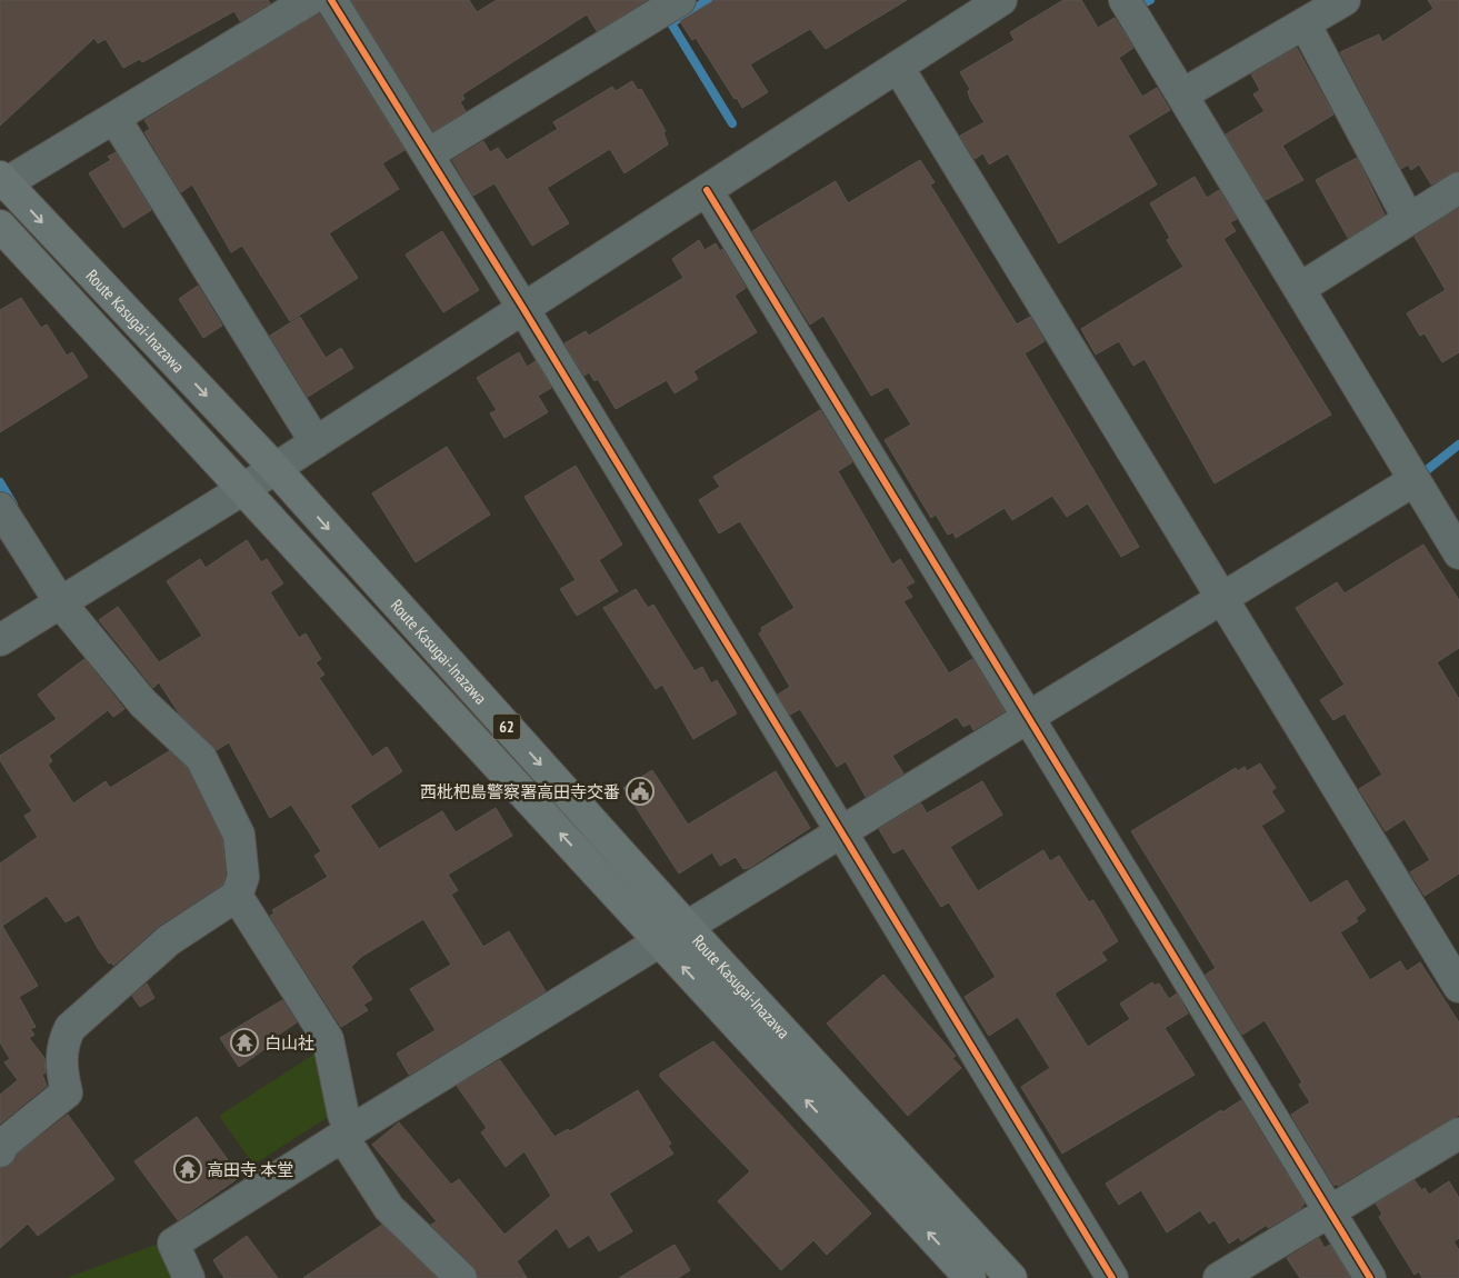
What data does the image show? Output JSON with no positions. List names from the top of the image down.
{
  "streets": {
    "main road": ["Route Kasugai-Inazawa", "62"]
  },
  "places": {
    "public building": ["西枇杷島警察署高田寺交番"],
    "temple": ["白山社", "高田寺 本堂"]
  }
}
